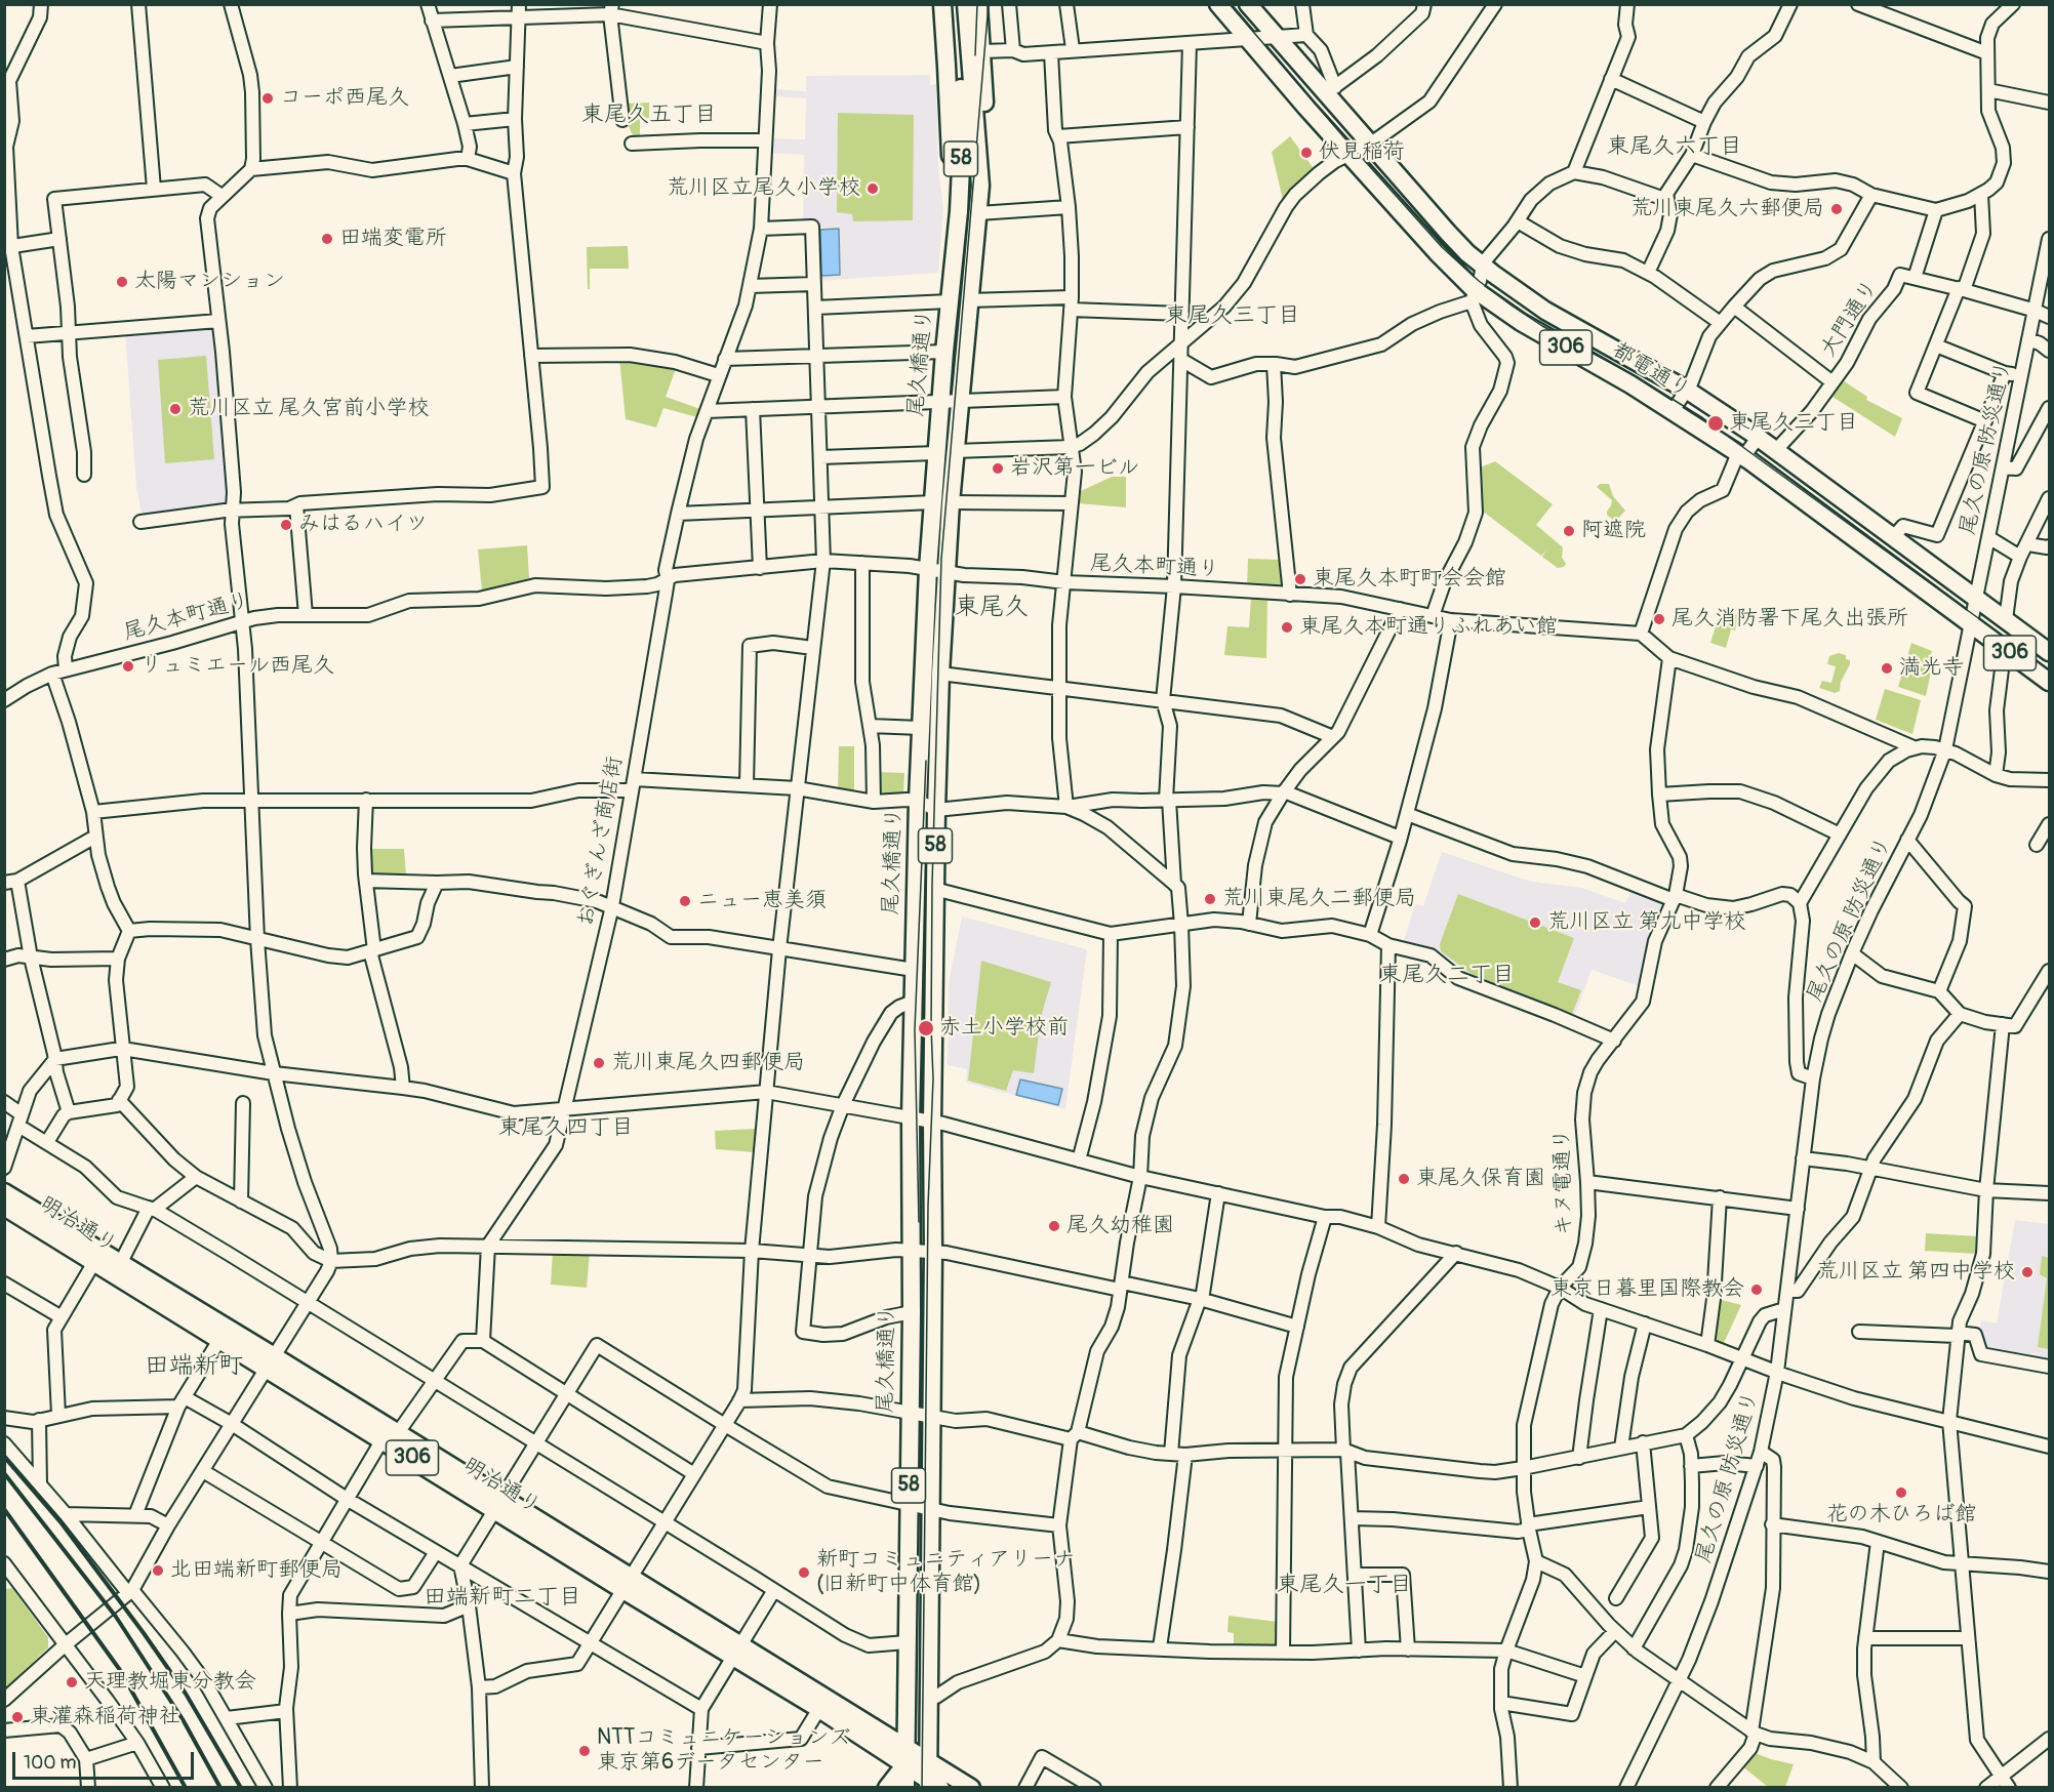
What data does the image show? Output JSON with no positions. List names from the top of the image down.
{
  "streets": {
    "main road": [
      "58",
      "306",
      "尾久橋通り",
      "都電通り",
      "明治通り"
    ],
    "street": [
      "大門通り",
      "尾久の原 防災通り",
      "尾久本町通り",
      "おぐぎんざ商店街",
      "キヌ電通り"
    ]
  },
  "crossings": [
    ["58", "306"],
    ["58", "尾久橋通り"],
    ["58", "明治通り"],
    ["大門通り", "都電通り"],
    ["306", "尾久橋通り"],
    ["306", "明治通り"],
    ["尾久橋通り", "尾久本町通り"],
    ["尾久橋通り", "明治通り"],
    ["都電通り", "尾久の原 防災通り"],
    ["尾久本町通り", "おぐぎんざ商店街"]
  ],
  "districts": [
    "東尾久五丁目",
    "東尾久六丁目",
    "東尾久三丁目",
    "東尾久",
    "東尾久二丁目",
    "東尾久四丁目",
    "田端新町",
    "東尾久一丁目",
    "田端新町二丁目"
  ],
  "places": [
    "コーポ西尾久",
    "伏見稲荷",
    "荒川区立尾久小学校",
    "荒川東尾久六郵便局",
    "田端変電所",
    "太陽マンション",
    "荒川区立 尾久宮前小学校",
    "東尾久三丁目",
    "岩沢第一ビル",
    "みはるハイツ",
    "阿遮院",
    "東尾久本町町会会館",
    "尾久消防署下尾久出張所",
    "東尾久本町通りふれあい館",
    "リュミエール西尾久",
    "満光寺",
    "荒川東尾久二郵便局",
    "ニュー恵美須",
    "荒川区立 第九中学校",
    "赤土小学校前",
    "荒川東尾久四郵便局",
    "東尾久保育園",
    "尾久幼稚園",
    "荒川区立 第四中学校",
    "東京日暮里国際教会",
    "花の木ひろば館",
    "北田端新町郵便局",
    "新町コミュニティアリーナ (旧新町中体育館)",
    "天理教堀東分教会",
    "東灌森稲荷神社",
    "NTTコミュニケーションズ 東京第6データセンター"
  ],
  "scale_bar": "100 m"
}
